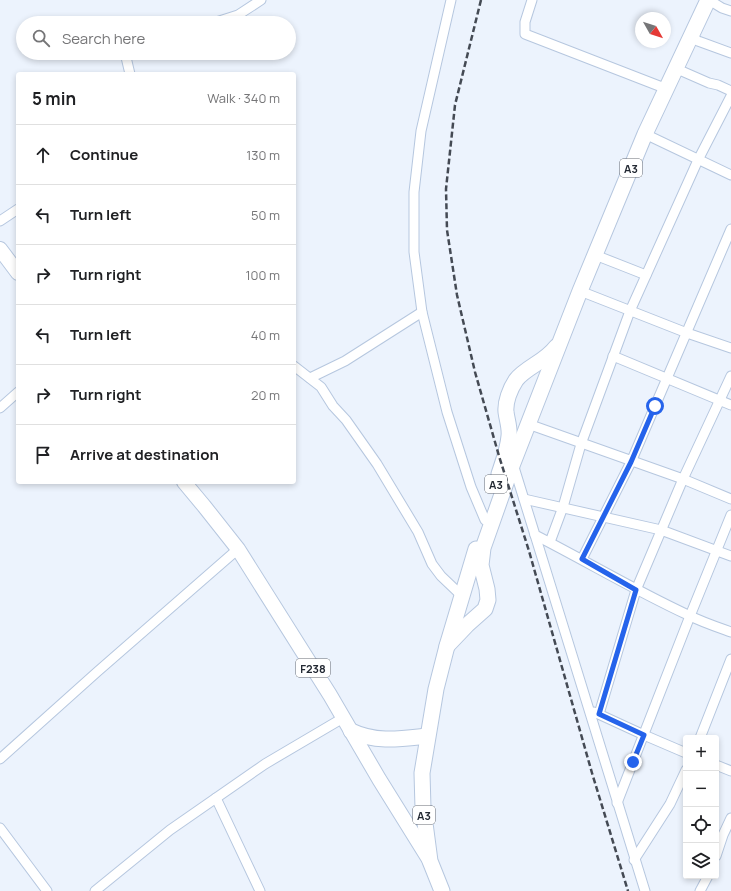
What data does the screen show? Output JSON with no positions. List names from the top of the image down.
{
  "streets": {
    "highway": ["A3"],
    "main road": ["F238"]
  },
  "crossings": [
    ["A3", "F238"]
  ],
  "north": "bottom right",
  "page": {
    "search": "Search here",
    "heading": ["5 min", "Walk · 340 m"],
    "list": [
      ["Continue", "130 m"],
      ["Turn left", "50 m"],
      ["Turn right", "100 m"],
      ["Turn left", "40 m"],
      ["Turn right", "20 m"],
      "Arrive at destination"
    ],
    "map_buttons": ["+", "−"]
  }
}
